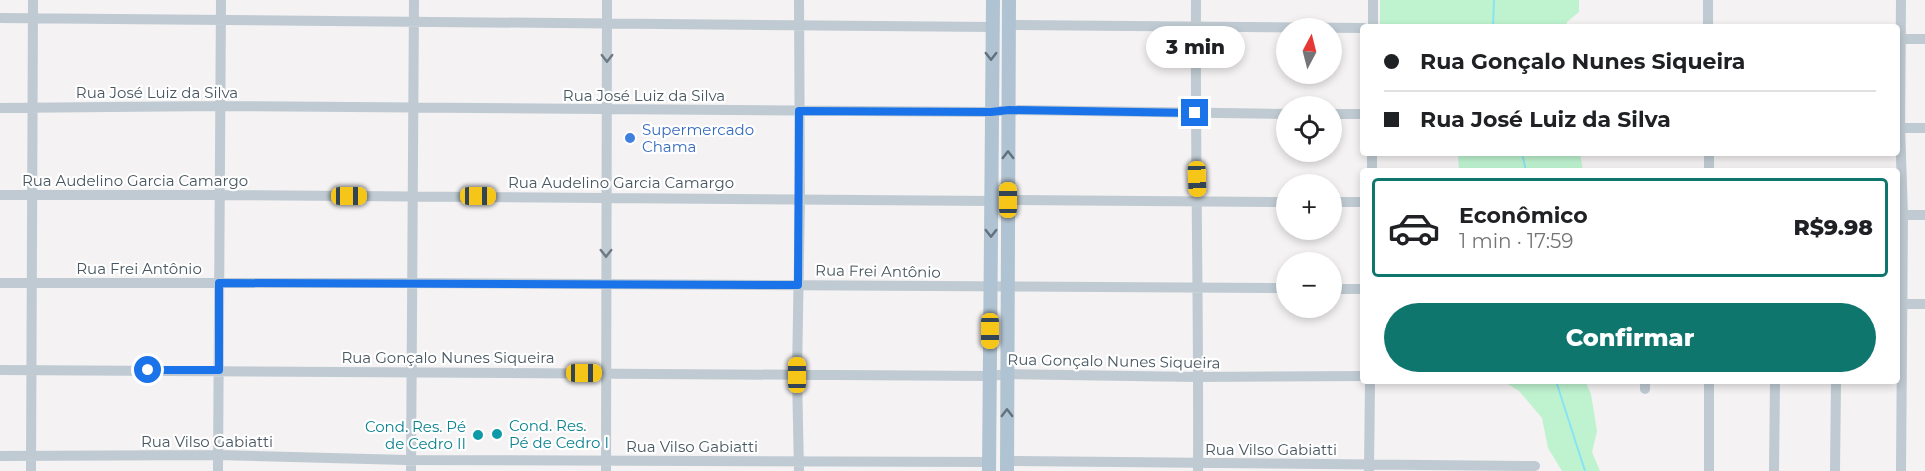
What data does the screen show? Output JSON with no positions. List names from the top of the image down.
{
  "streets": {
    "street": [
      "Rua José Luiz da Silva",
      "Rua Audelino Garcia Camargo",
      "Rua Frei Antônio",
      "Rua Gonçalo Nunes Siqueira",
      "Rua Vilso Gabiatti"
    ]
  },
  "places": ["Supermercado Chama", "Cond. Res. Pé de Cedro I", "Cond. Res. Pé de Cedro II"],
  "north": "top",
  "page": {
    "map_buttons": ["+", "−"],
    "banner": ["Rua Gonçalo Nunes Siqueira", "Rua José Luiz da Silva"],
    "bubble": "3 min",
    "list": [
      {
        "name": "Econômico",
        "note": "1 min · 17:59",
        "value": "R$9.98"
      }
    ],
    "buttons": "Confirmar"
  }
}
